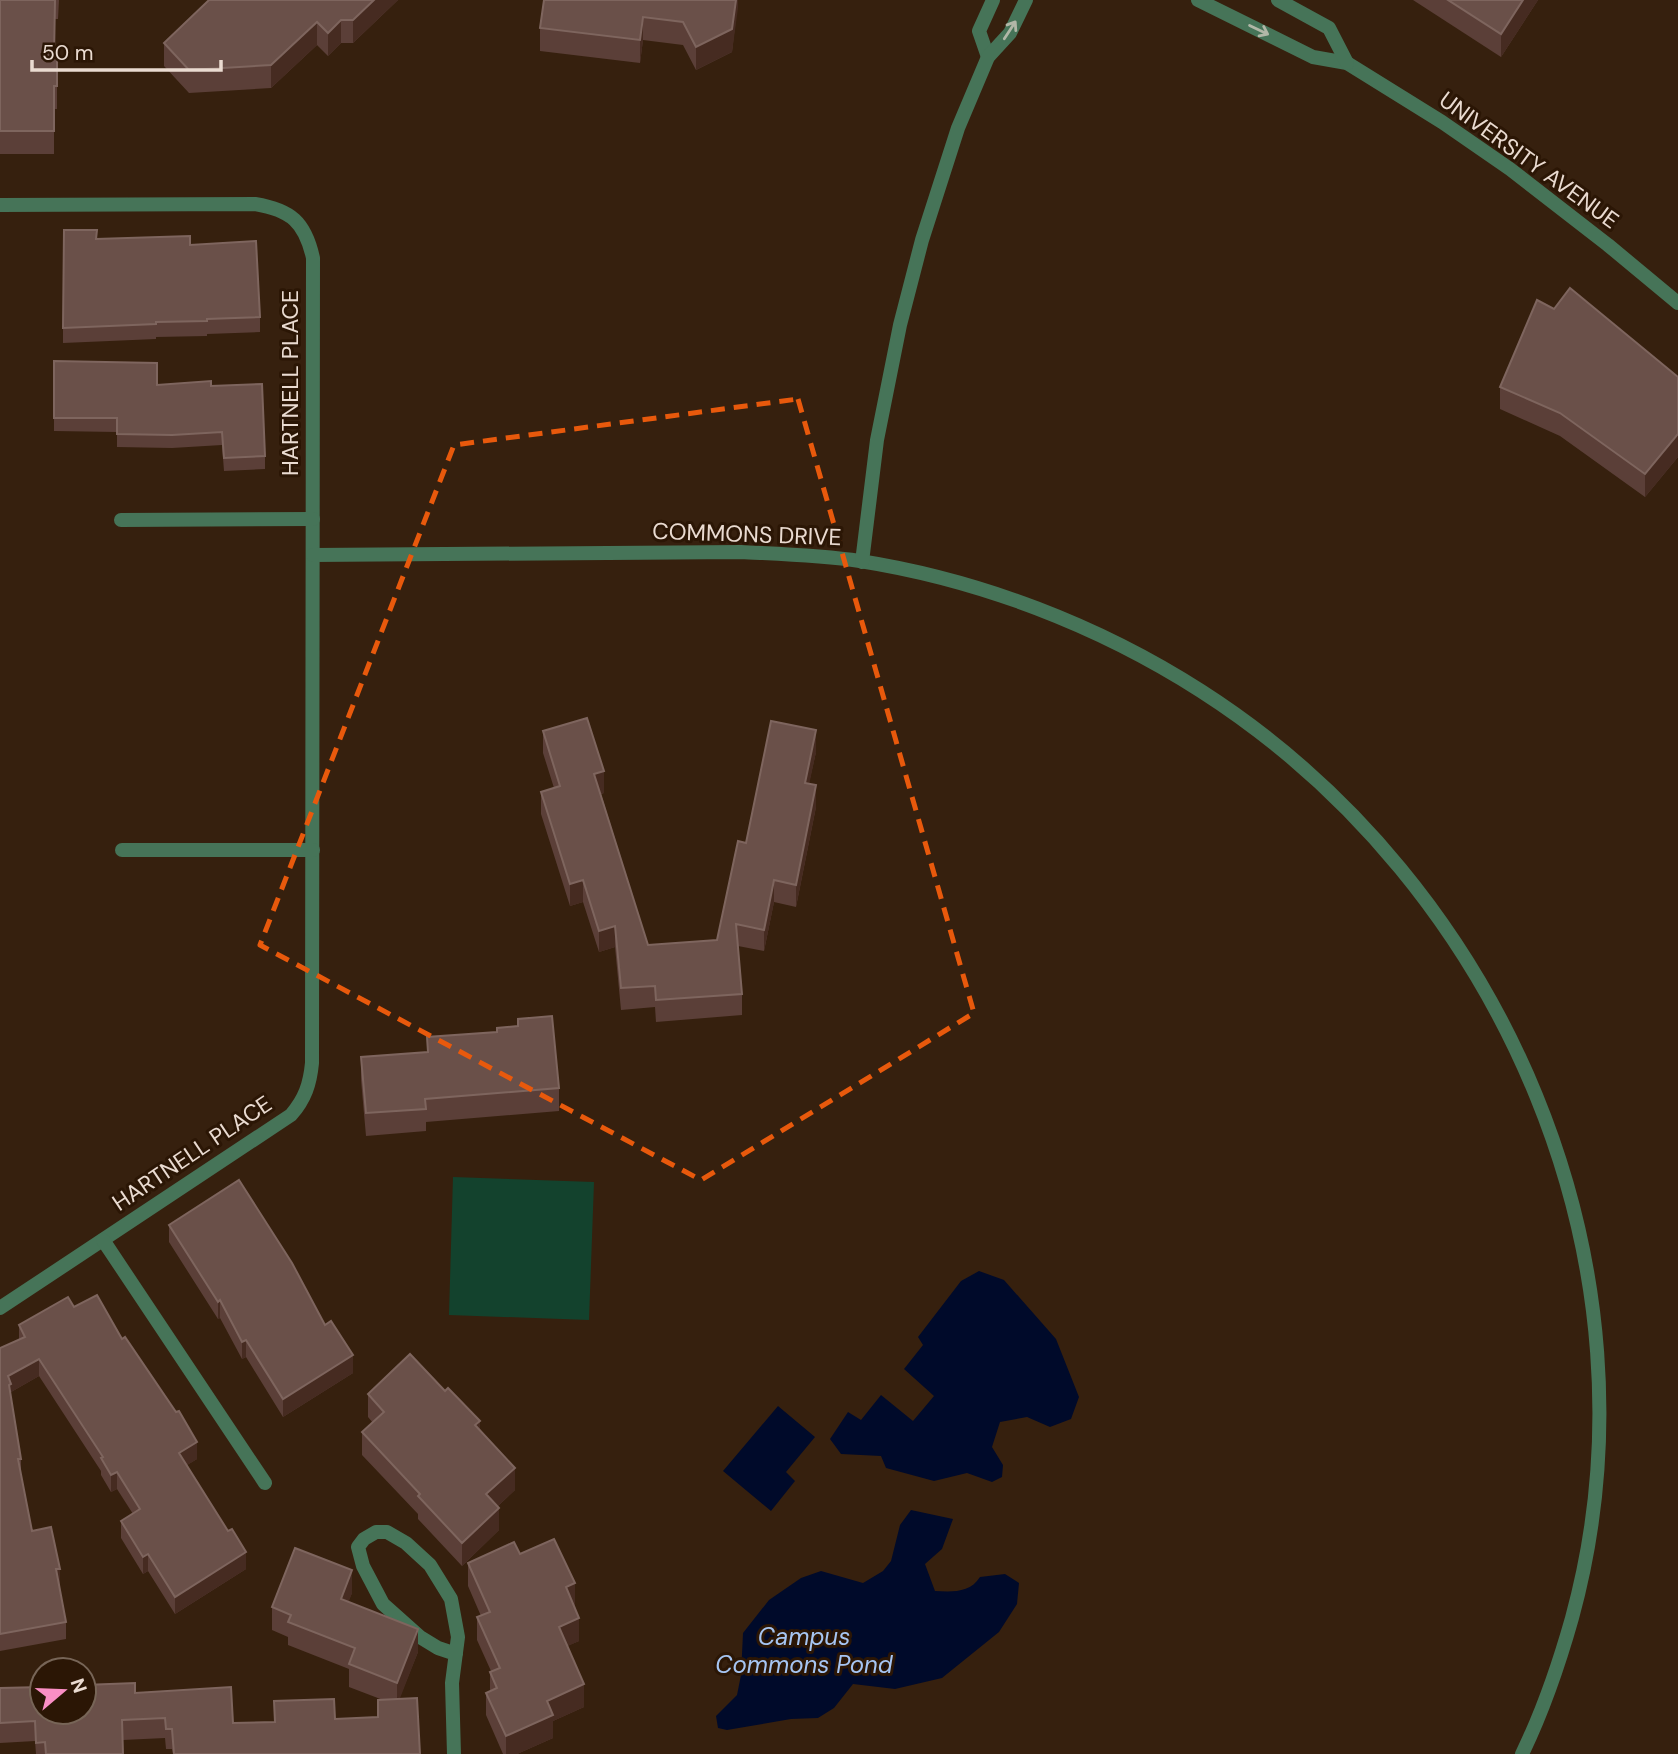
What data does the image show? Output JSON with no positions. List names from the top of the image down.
{
  "streets": {
    "street": ["UNIVERSITY AVENUE", "HARTNELL PLACE", "COMMONS DRIVE"]
  },
  "crossings": [
    ["HARTNELL PLACE", "COMMONS DRIVE"]
  ],
  "water": ["Campus Commons Pond"],
  "scale_bar": "50 m",
  "north": "right"
}
